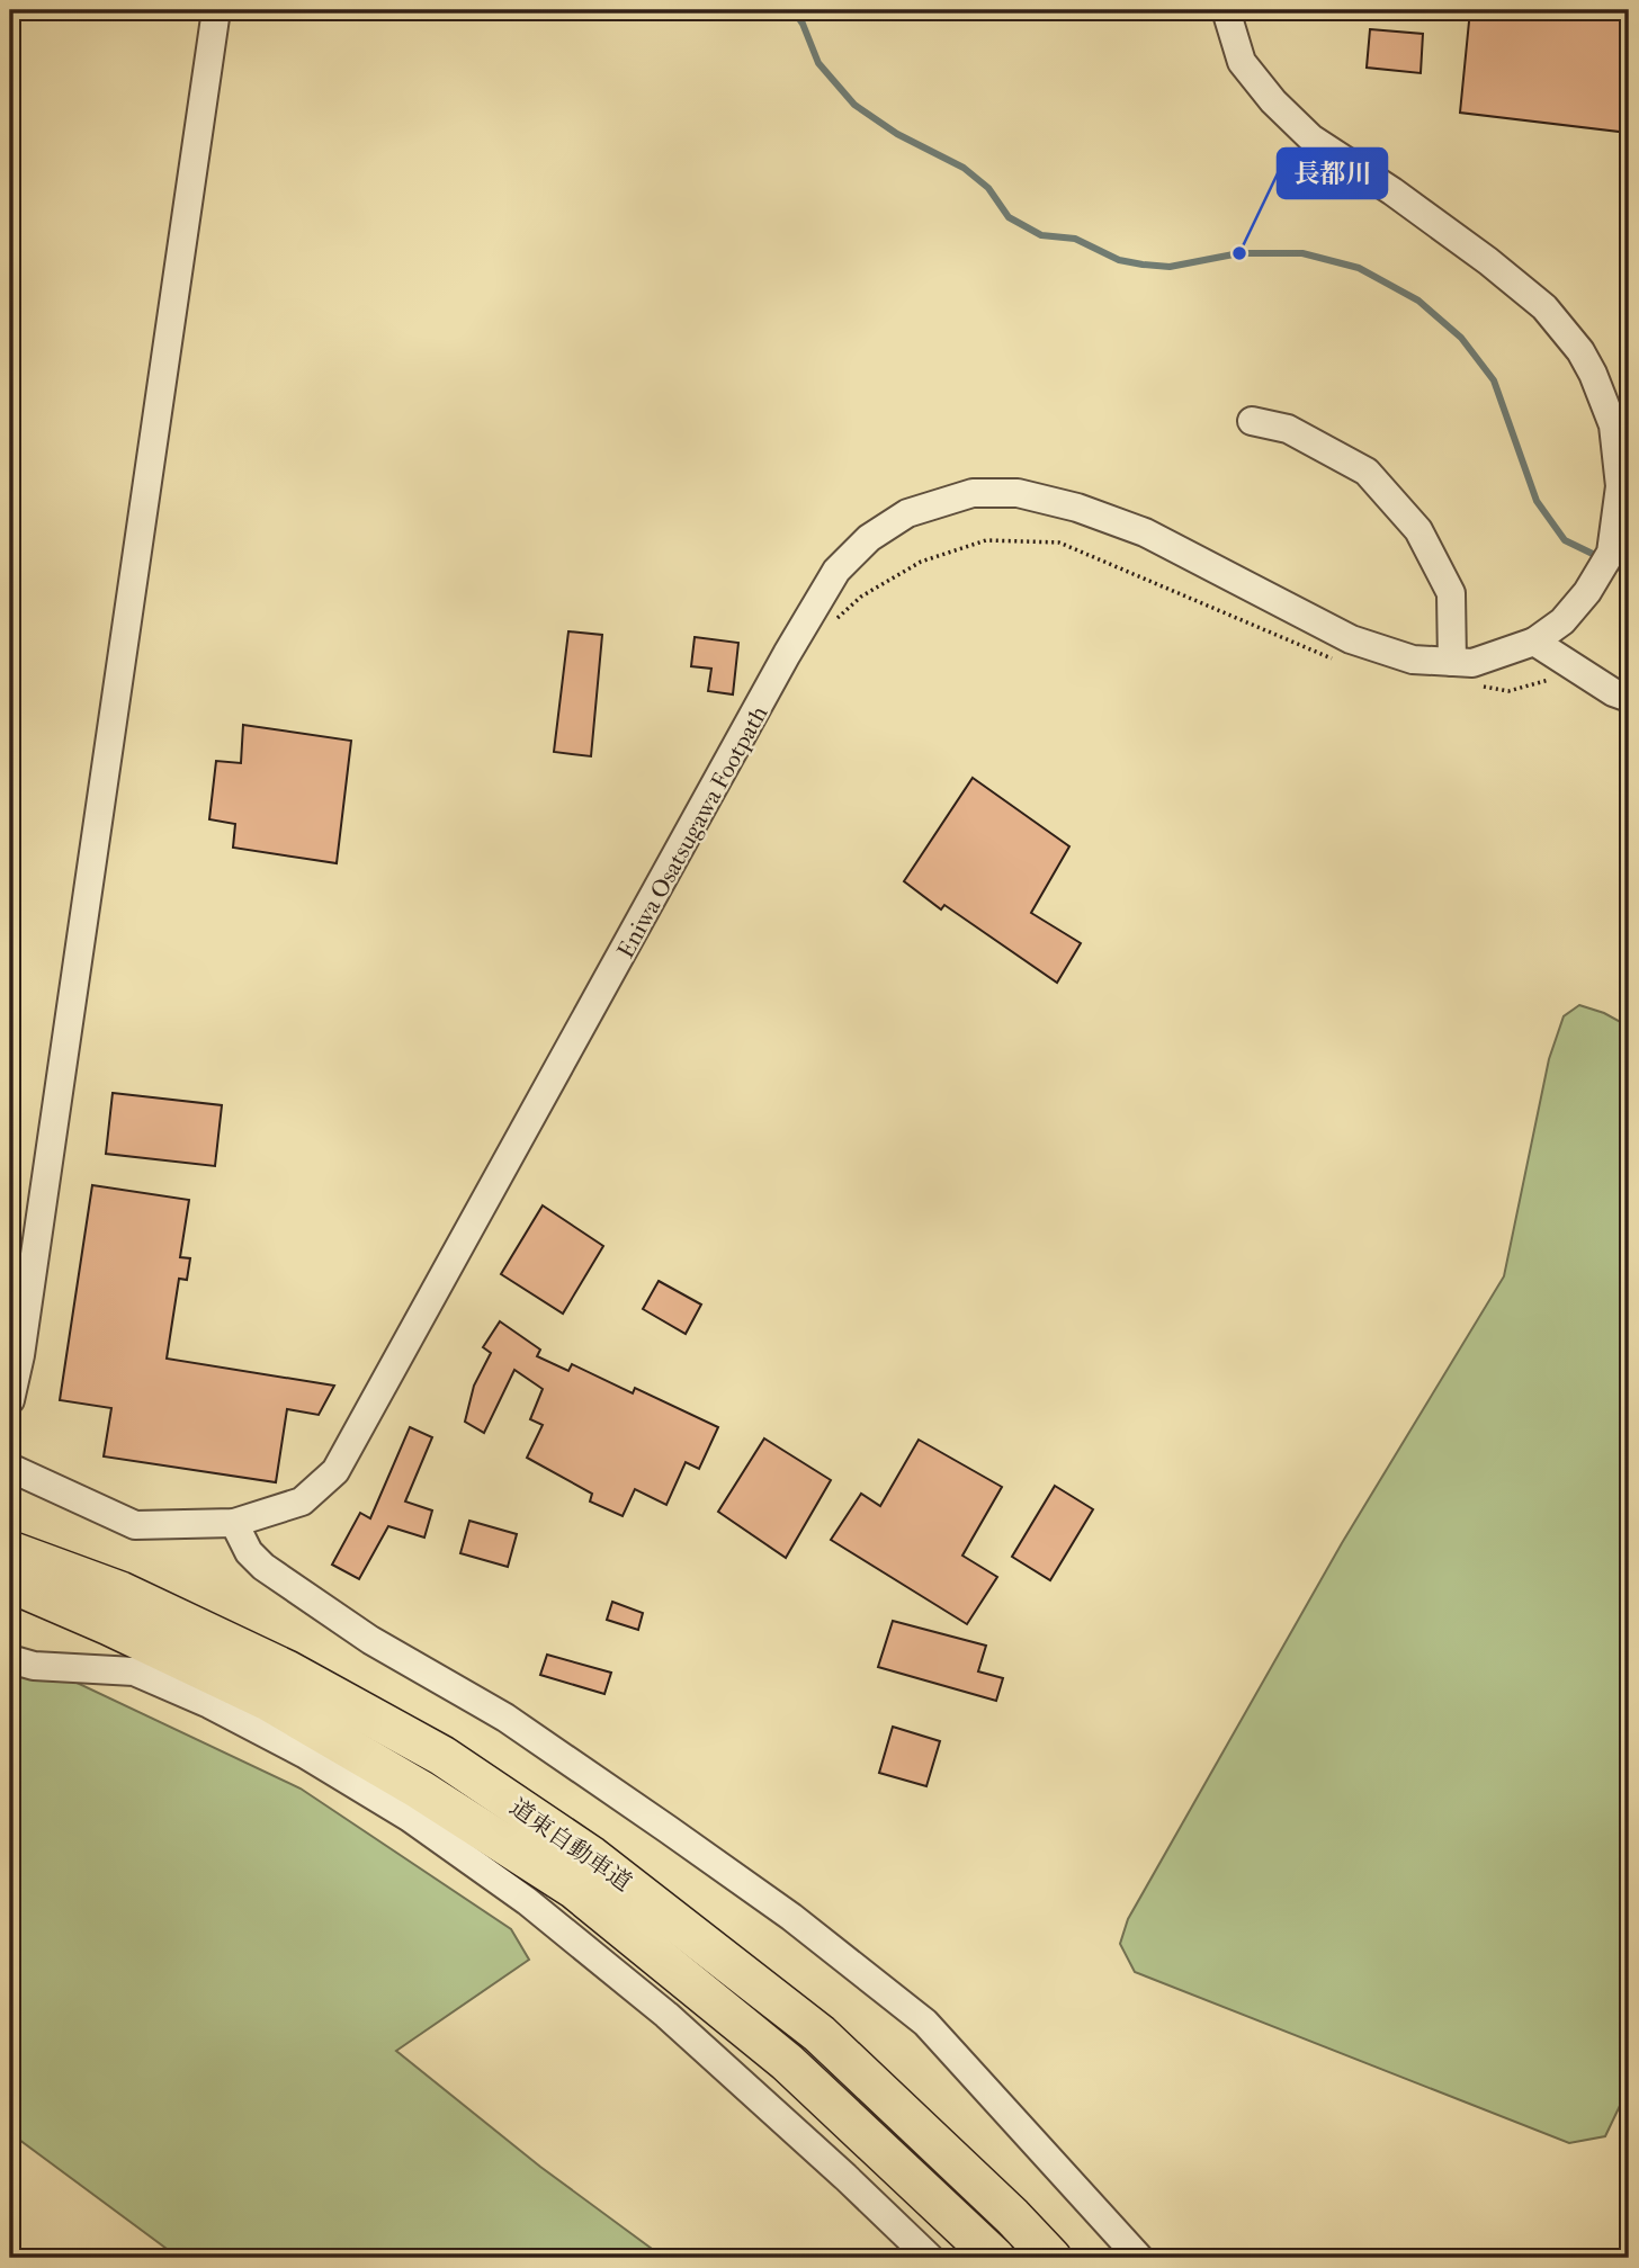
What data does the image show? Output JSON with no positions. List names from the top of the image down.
{
  "streets": {
    "highway": ["道東自動車道"]
  },
  "places": ["長都川"]
}
